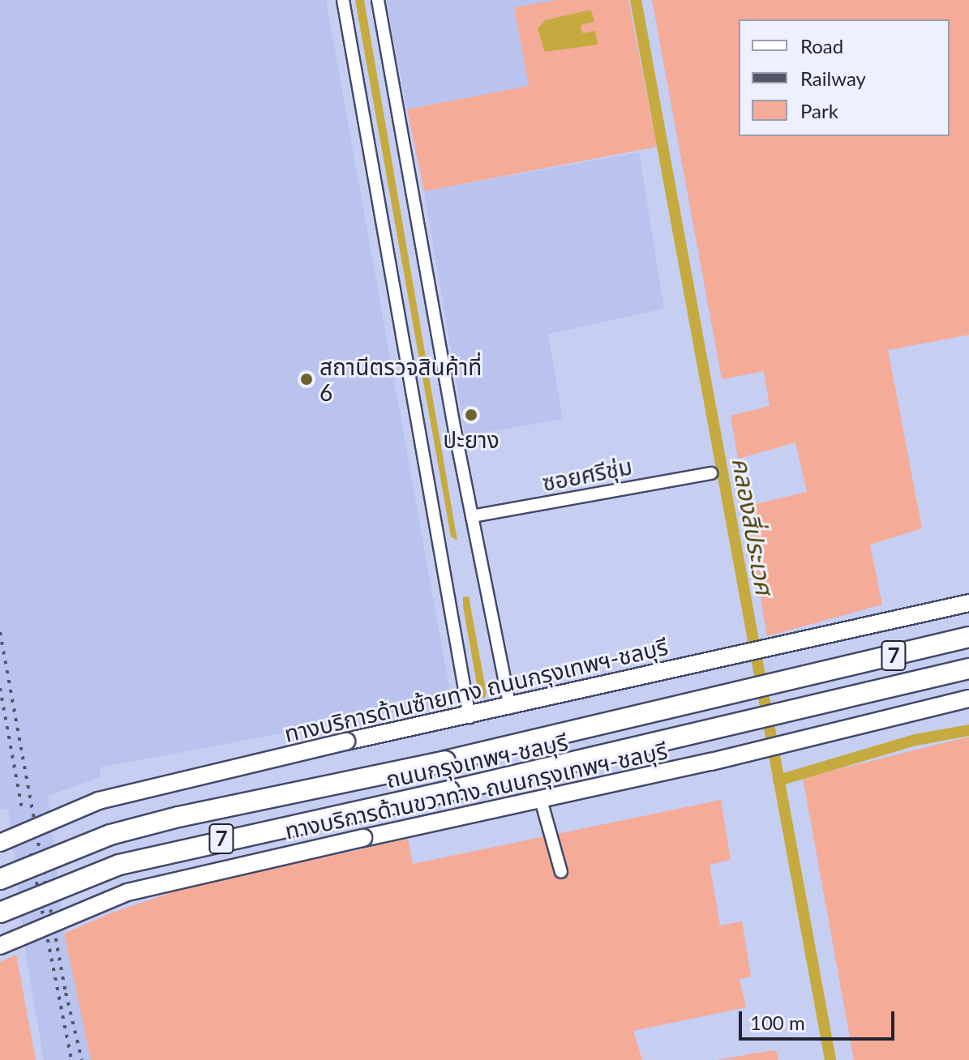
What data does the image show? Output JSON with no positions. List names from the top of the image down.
{
  "streets": {
    "highway": ["7", "ถนนกรุงเทพฯ-ชลบุรี"],
    "main road": ["ทางบริการด้านซ้ายทาง ถนนกรุงเทพฯ-ชลบุรี", "ทางบริการด้านขวาทาง ถนนกรุงเทพฯ-ชลบุรี"],
    "street": ["ซอยศรีชุ่ม"]
  },
  "water": ["คลองสี่ประเวศ"],
  "places": ["สถานีตรวจสินค้าที่ 6", "ปะยาง"],
  "legend": ["Road", "Railway", "Park"],
  "scale_bar": "100 m"
}
